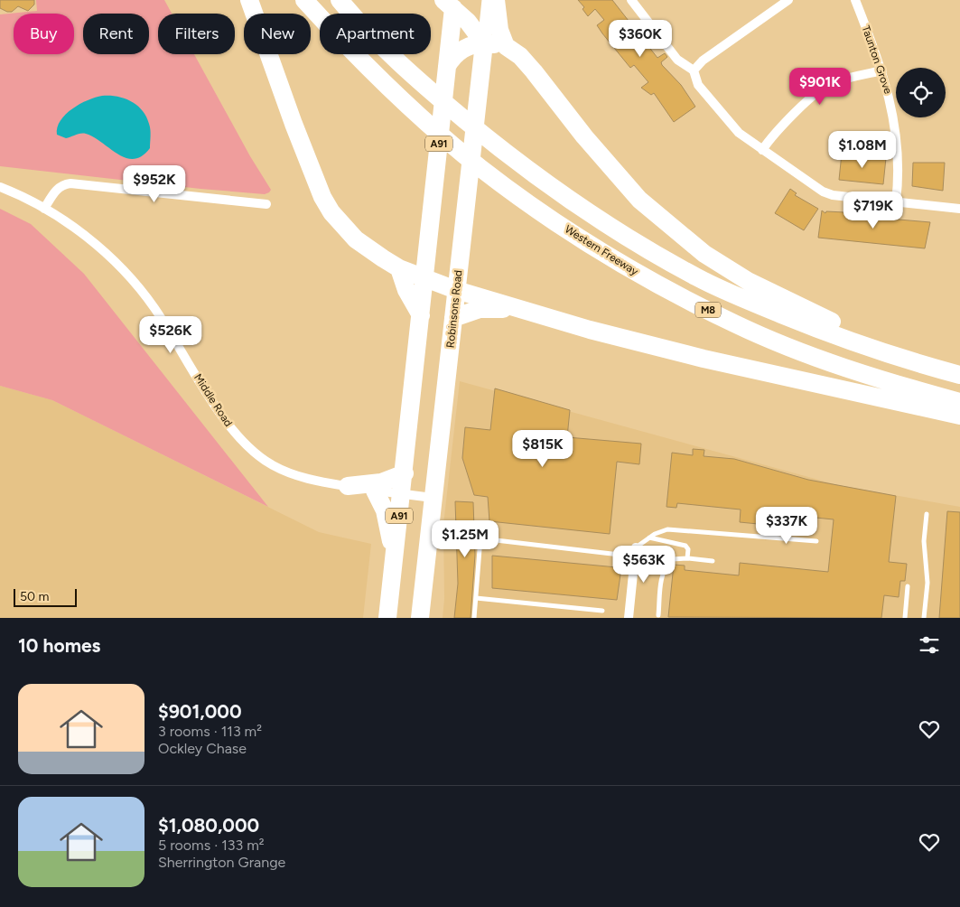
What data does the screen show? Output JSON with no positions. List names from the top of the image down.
{
  "streets": {
    "highway": [
      "A91",
      "Western Freeway",
      "Robinsons Road",
      "M8"
    ],
    "street": ["Taunton Grove", "Middle Road"]
  },
  "crossings": [
    ["A91", "Middle Road"],
    ["Robinsons Road", "Middle Road"]
  ],
  "scale_bar": "50 m",
  "page": {
    "chip": [
      "Buy",
      "Rent",
      "Filters",
      "New",
      "Apartment"
    ],
    "price": [
      "$360K",
      "$901K",
      "$1.08M",
      "$952K",
      "$719K",
      "$526K",
      "$815K",
      "$337K",
      "$1.25M",
      "$563K"
    ],
    "scale": "50 m",
    "heading": "10 homes",
    "list": [
      {
        "name": "$901,000",
        "note": "3 rooms · 113 m² · Ockley Chase"
      },
      {
        "name": "$1,080,000",
        "note": "5 rooms · 133 m² · Sherrington Grange"
      }
    ]
  }
}
